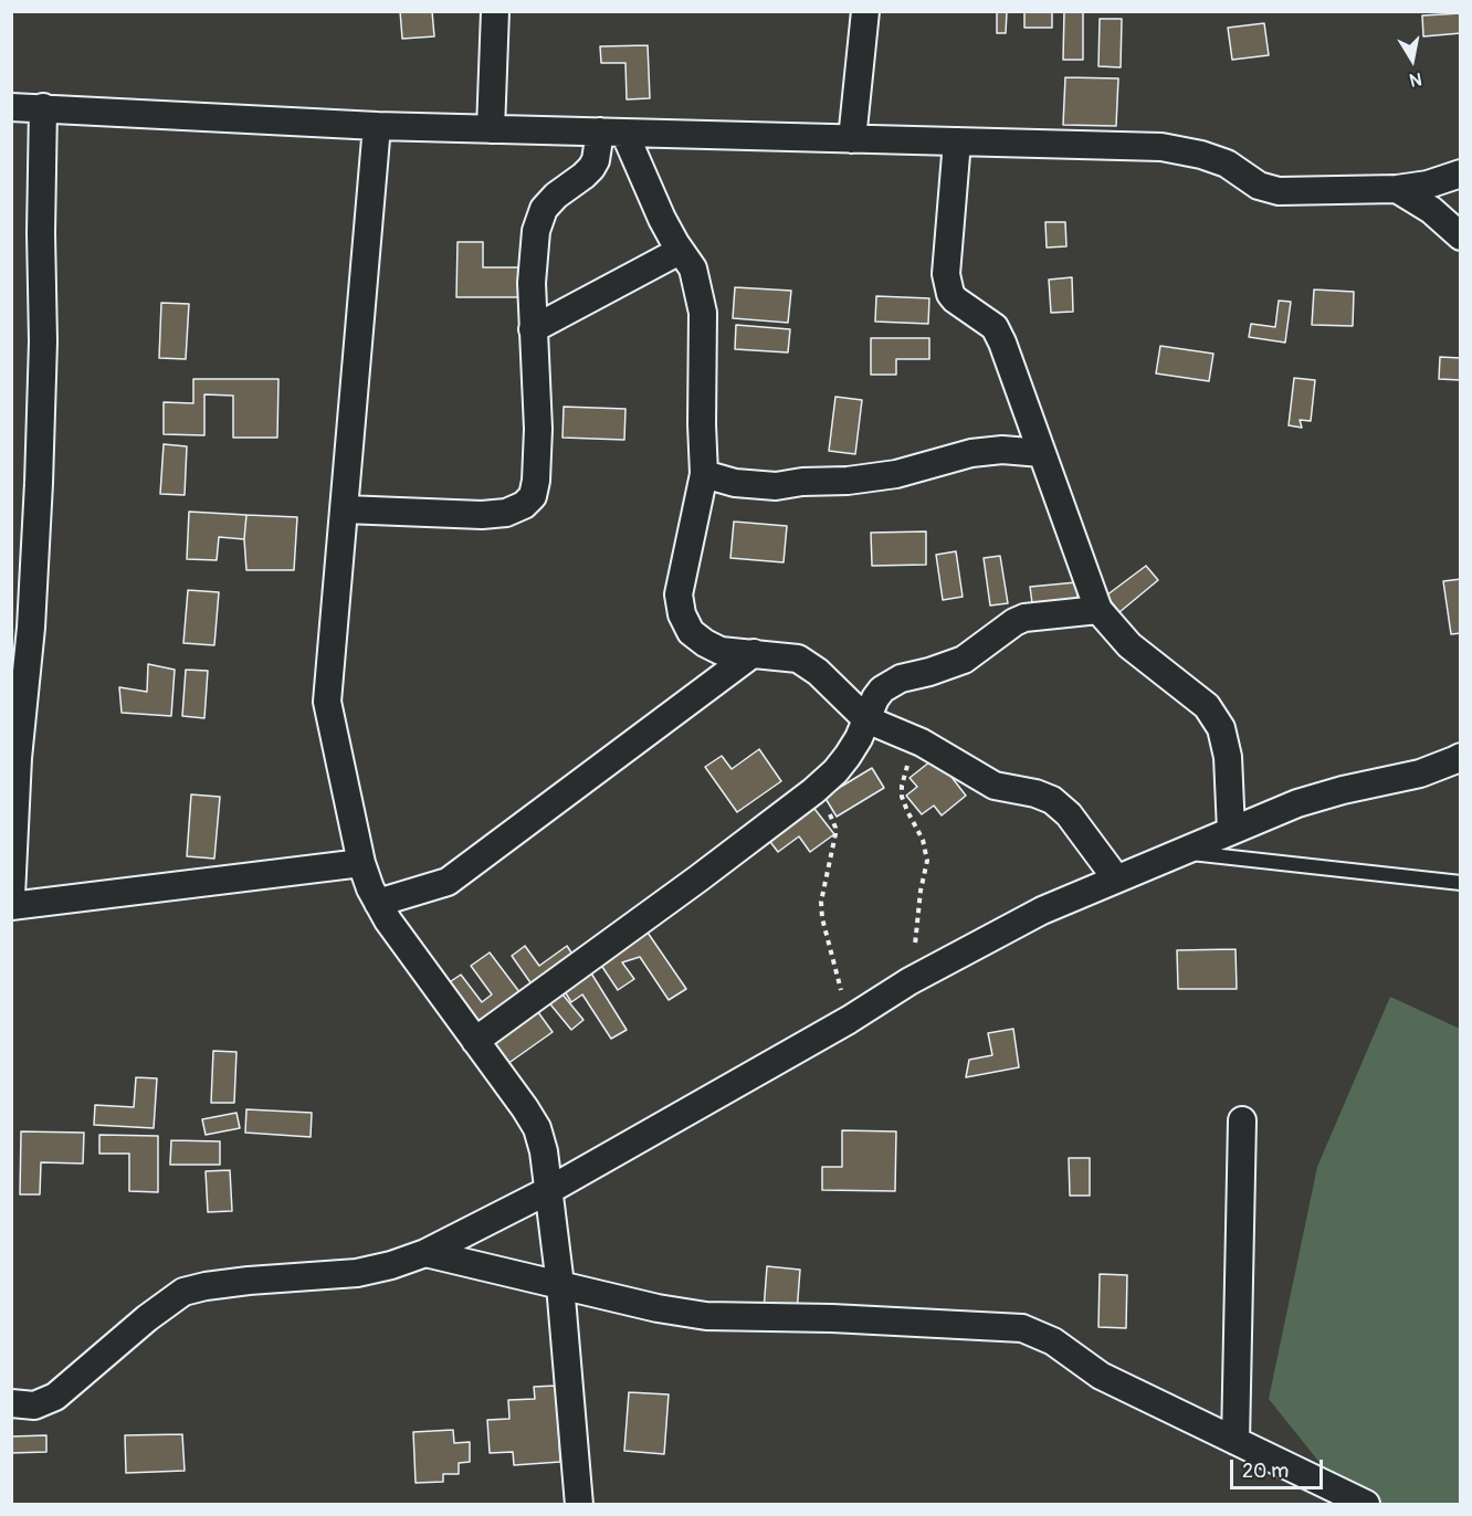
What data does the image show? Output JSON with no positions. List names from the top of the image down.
{
  "scale_bar": "20 m",
  "north": "bottom"
}
